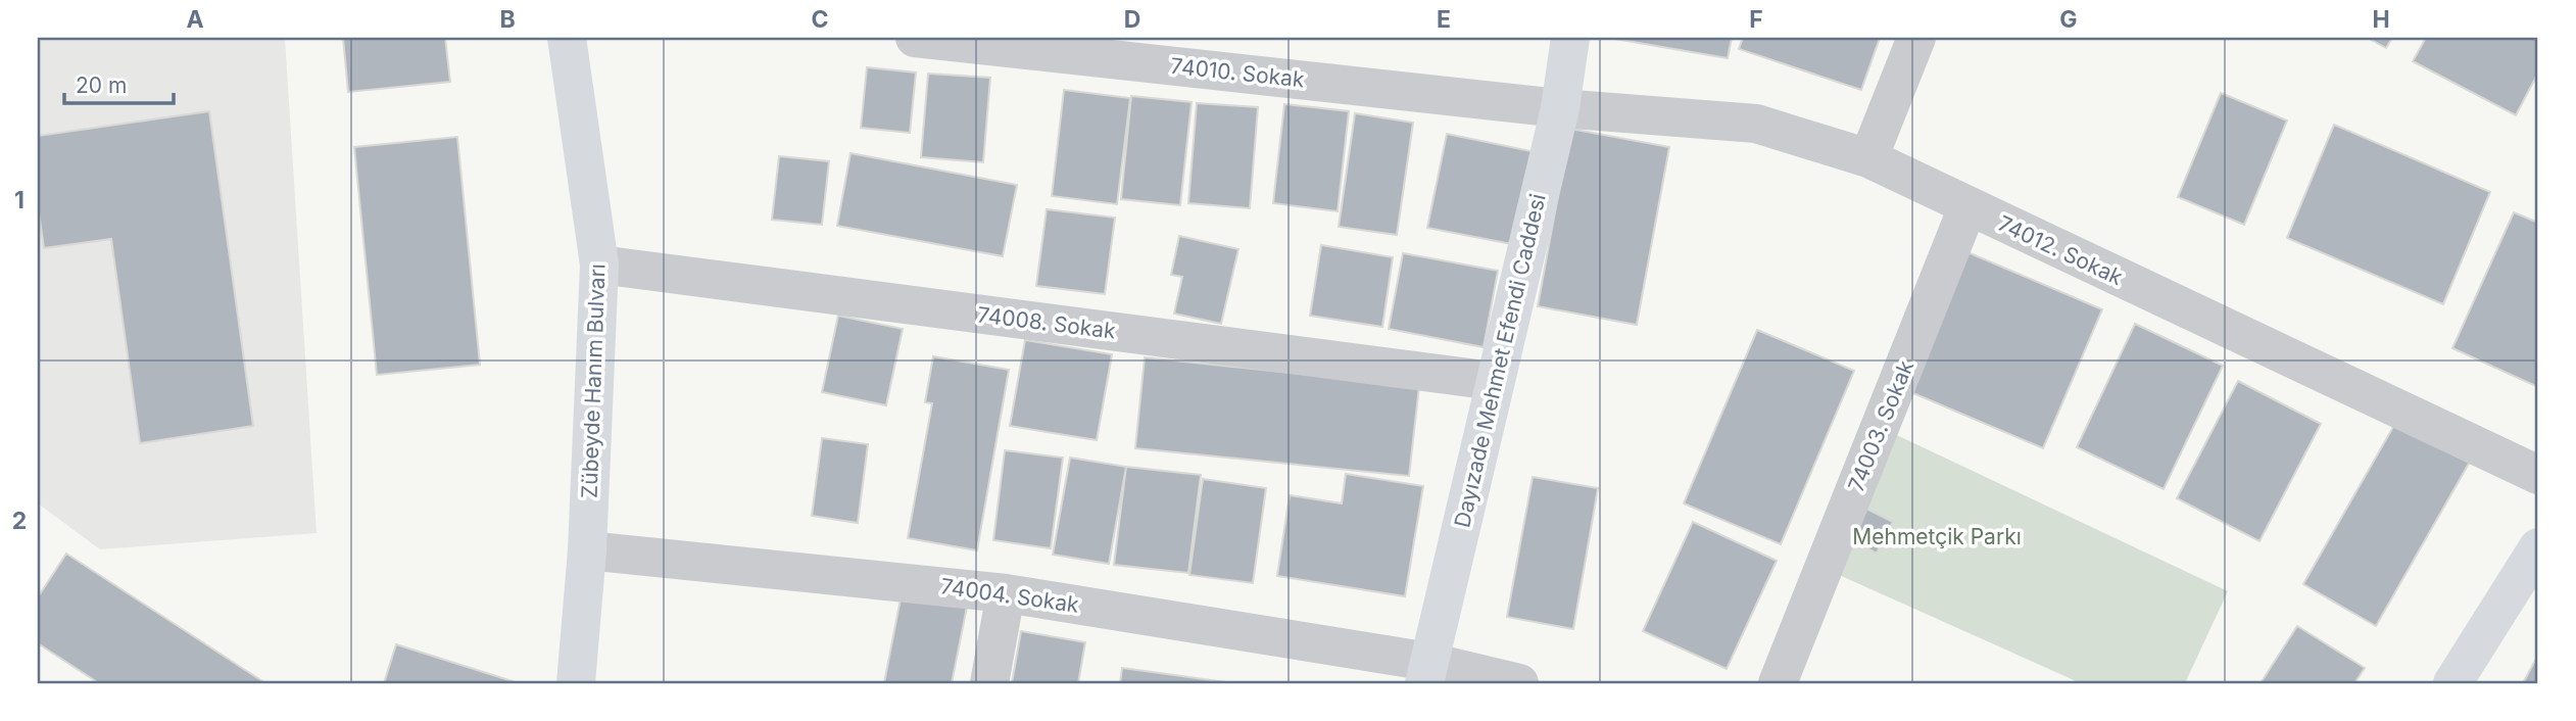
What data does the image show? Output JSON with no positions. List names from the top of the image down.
{
  "streets": {
    "street": [
      "74010. Sokak",
      "74012. Sokak",
      "74008. Sokak",
      "Dayızade Mehmet Efendi Caddesi",
      "Zübeyde Hanım Bulvarı",
      "74003. Sokak",
      "74004. Sokak"
    ]
  },
  "crossings": [
    ["74010. Sokak", "74012. Sokak"],
    ["74010. Sokak", "Dayızade Mehmet Efendi Caddesi"],
    ["74012. Sokak", "Dayızade Mehmet Efendi Caddesi"],
    ["74012. Sokak", "74003. Sokak"],
    ["74008. Sokak", "Dayızade Mehmet Efendi Caddesi"],
    ["74008. Sokak", "Zübeyde Hanım Bulvarı"],
    ["Dayızade Mehmet Efendi Caddesi", "74004. Sokak"],
    ["Zübeyde Hanım Bulvarı", "74004. Sokak"]
  ],
  "parks": ["Mehmetçik Parkı"],
  "scale_bar": "20 m",
  "grid": {
    "columns": [
      "A",
      "B",
      "C",
      "D",
      "E",
      "F",
      "G",
      "H"
    ],
    "rows": ["1", "2"]
  }
}
